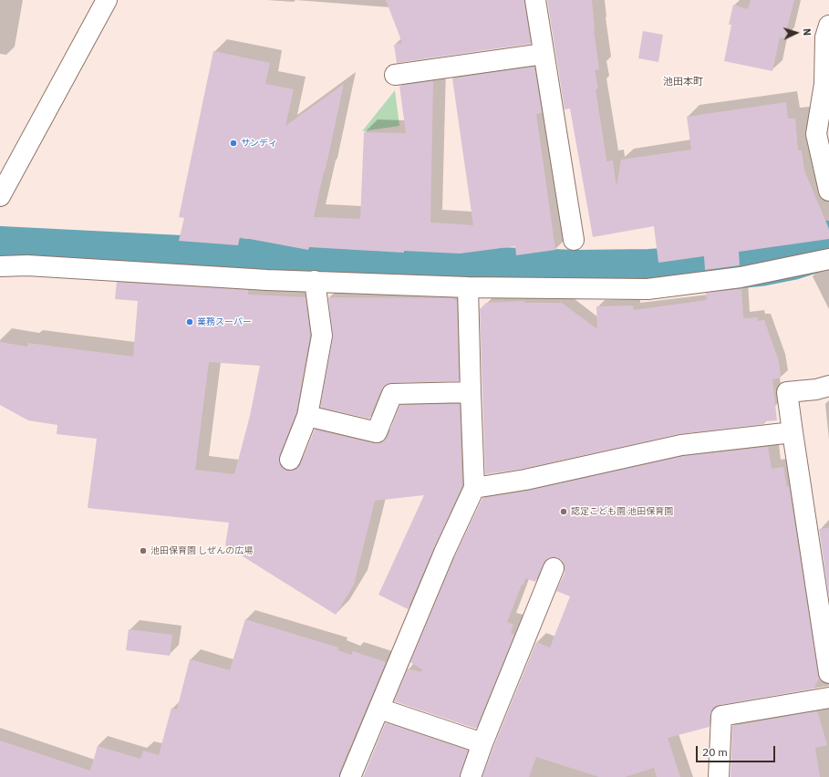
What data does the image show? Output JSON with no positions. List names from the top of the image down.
{
  "districts": ["池田本町"],
  "places": [
    "サンディ",
    "業務スーパー",
    "認定こども園 池田保育園",
    "池田保育園 しぜんの広場"
  ],
  "scale_bar": "20 m",
  "north": "right"
}
